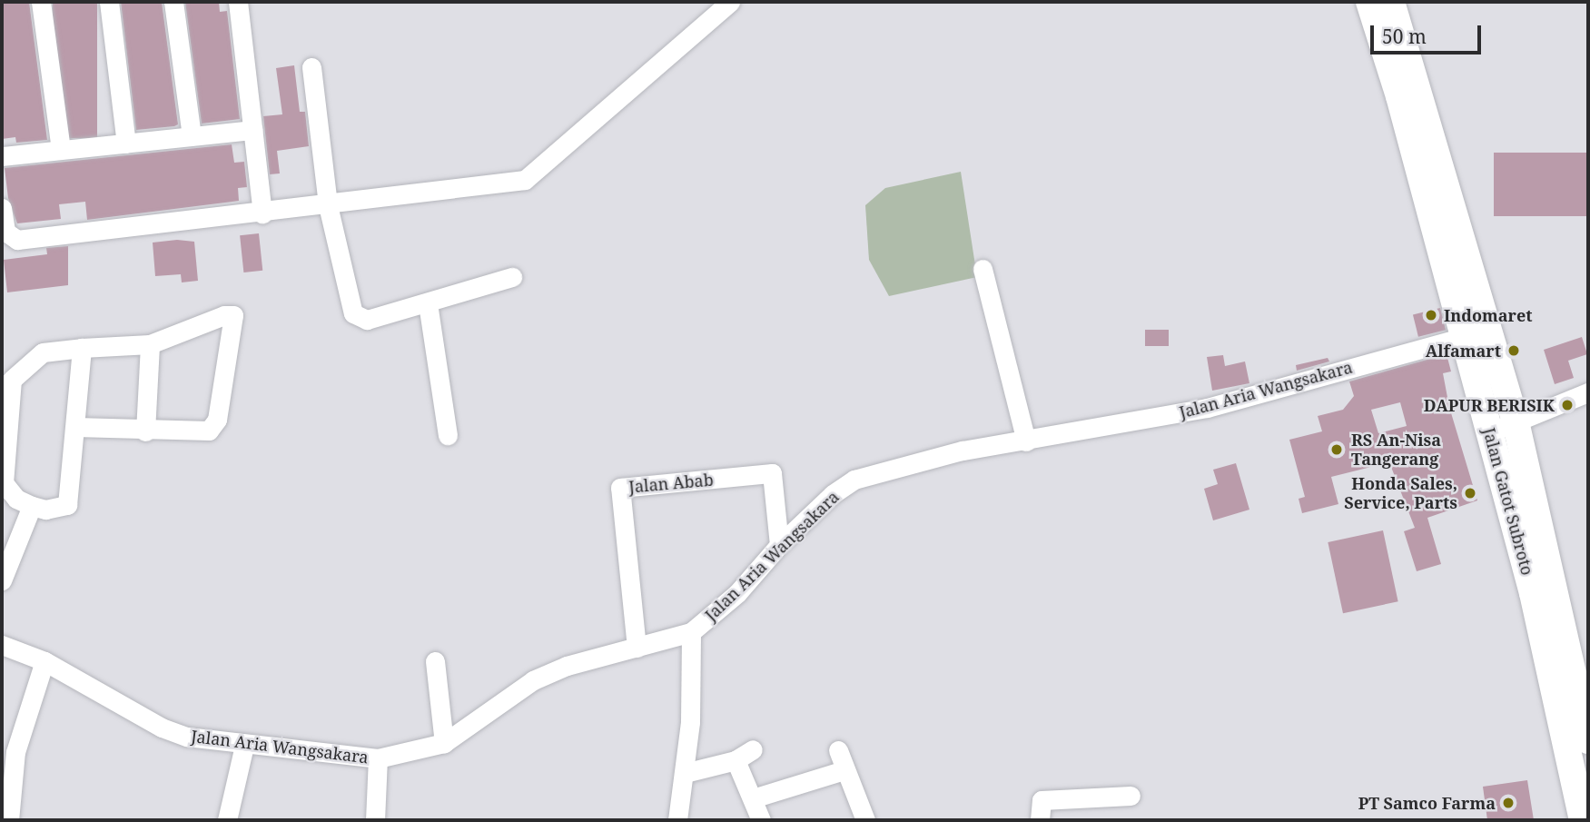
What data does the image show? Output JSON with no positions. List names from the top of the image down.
{
  "streets": {
    "highway": ["Jalan Gatot Subroto"],
    "street": ["Jalan Aria Wangsakara", "Jalan Abab"]
  },
  "crossings": [
    ["Jalan Aria Wangsakara", "Jalan Abab"],
    ["Jalan Aria Wangsakara", "Jalan Gatot Subroto"]
  ],
  "places": [
    "Indomaret",
    "Alfamart",
    "DAPUR BERISIK",
    "RS An-Nisa Tangerang",
    "Honda Sales, Service, Parts",
    "PT Samco Farma"
  ],
  "scale_bar": "50 m"
}
